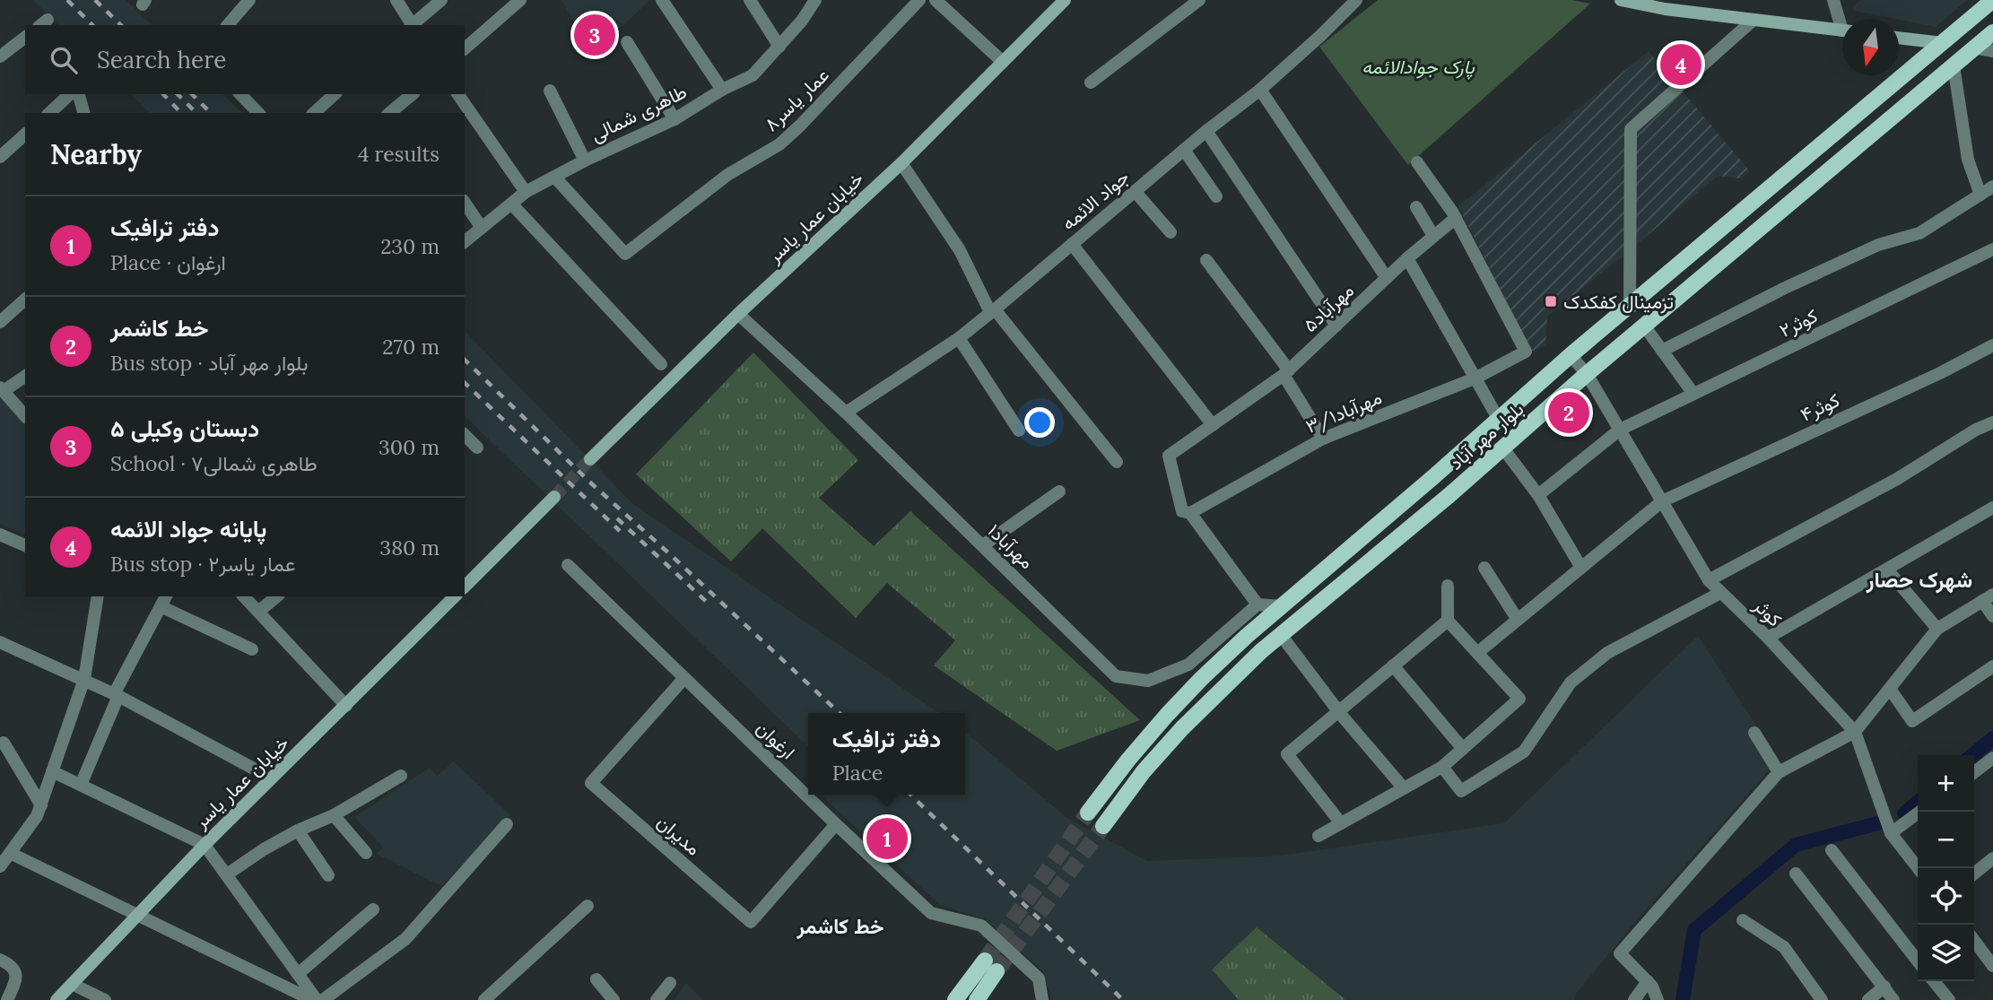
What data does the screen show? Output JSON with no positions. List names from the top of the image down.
{
  "streets": {
    "main road": ["بلوار مهر آباد"],
    "street": [
      "عمار یاسر۸",
      "طاهری شمالی",
      "جواد الائمه",
      "خیابان عمار یاسر",
      "مهرآباد۵",
      "کوثر۲",
      "کوثر۴",
      "مهرآباد۳/۱",
      "مهرآباد۱",
      "کوثر",
      "ارغوان",
      "مدیران"
    ]
  },
  "crossings": [
    ["عمار یاسر۸", "طاهری شمالی"],
    ["جواد الائمه", "مهرآباد۱"],
    ["خیابان عمار یاسر", "مهرآباد۱"],
    ["مهرآباد۵", "مهرآباد۳/۱"],
    ["کوثر۲", "کوثر"],
    ["کوثر۴", "کوثر"],
    ["بلوار مهر آباد", "کوثر"],
    ["ارغوان", "مدیران"]
  ],
  "districts": ["شهرک حصار", "خط کاشمر"],
  "parks": ["پارک جوادالائمه"],
  "places": {
    "transit": ["ترمینال کفکدک"]
  },
  "north": "bottom",
  "page": {
    "pins": [
      "3",
      "4",
      "2",
      "1"
    ],
    "search": "Search here",
    "heading": ["Nearby", "4 results"],
    "list": [
      {
        "mark": "1",
        "name": "دفتر ترافیک",
        "note": "Place · ارغوان",
        "value": "230 m"
      },
      {
        "mark": "2",
        "name": "خط کاشمر",
        "note": "Bus stop · بلوار مهر آباد",
        "value": "270 m"
      },
      {
        "mark": "3",
        "name": "دبستان وکیلی ۵",
        "note": "School · طاهری شمالی۷",
        "value": "300 m"
      },
      {
        "mark": "4",
        "name": "پایانه جواد الائمه",
        "note": "Bus stop · عمار یاسر۲",
        "value": "380 m"
      }
    ],
    "popup": ["دفتر ترافیک", "Place"],
    "map_buttons": ["+", "−"]
  }
}
